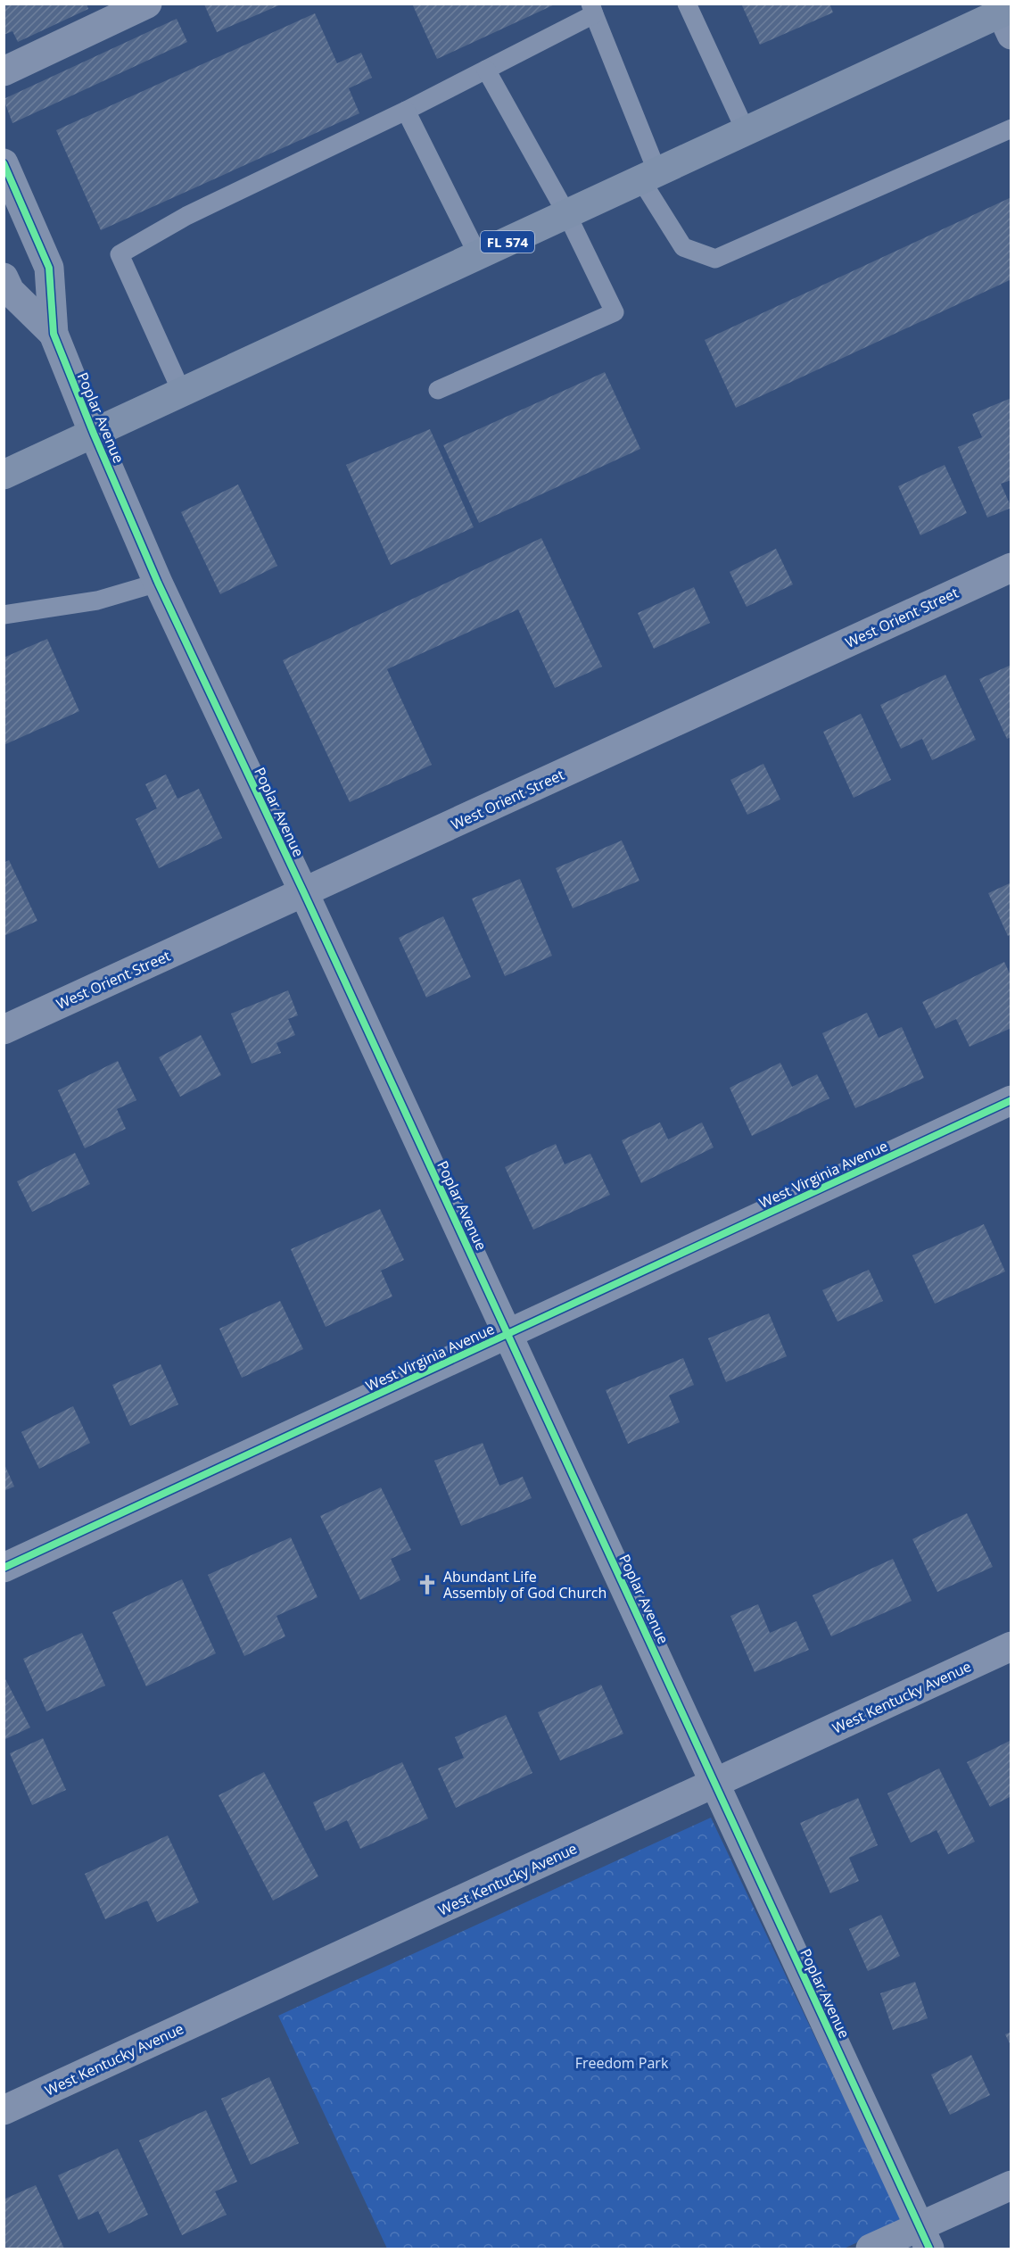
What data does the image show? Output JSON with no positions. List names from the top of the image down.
{
  "streets": {
    "main road": ["FL 574"],
    "street": [
      "Poplar Avenue",
      "West Orient Street",
      "West Virginia Avenue",
      "West Kentucky Avenue"
    ]
  },
  "crossings": [
    ["FL 574", "Poplar Avenue"],
    ["Poplar Avenue", "West Orient Street"],
    ["Poplar Avenue", "West Virginia Avenue"],
    ["Poplar Avenue", "West Kentucky Avenue"]
  ],
  "parks": ["Freedom Park"],
  "places": {
    "church": ["Abundant Life Assembly of God Church"]
  }
}
